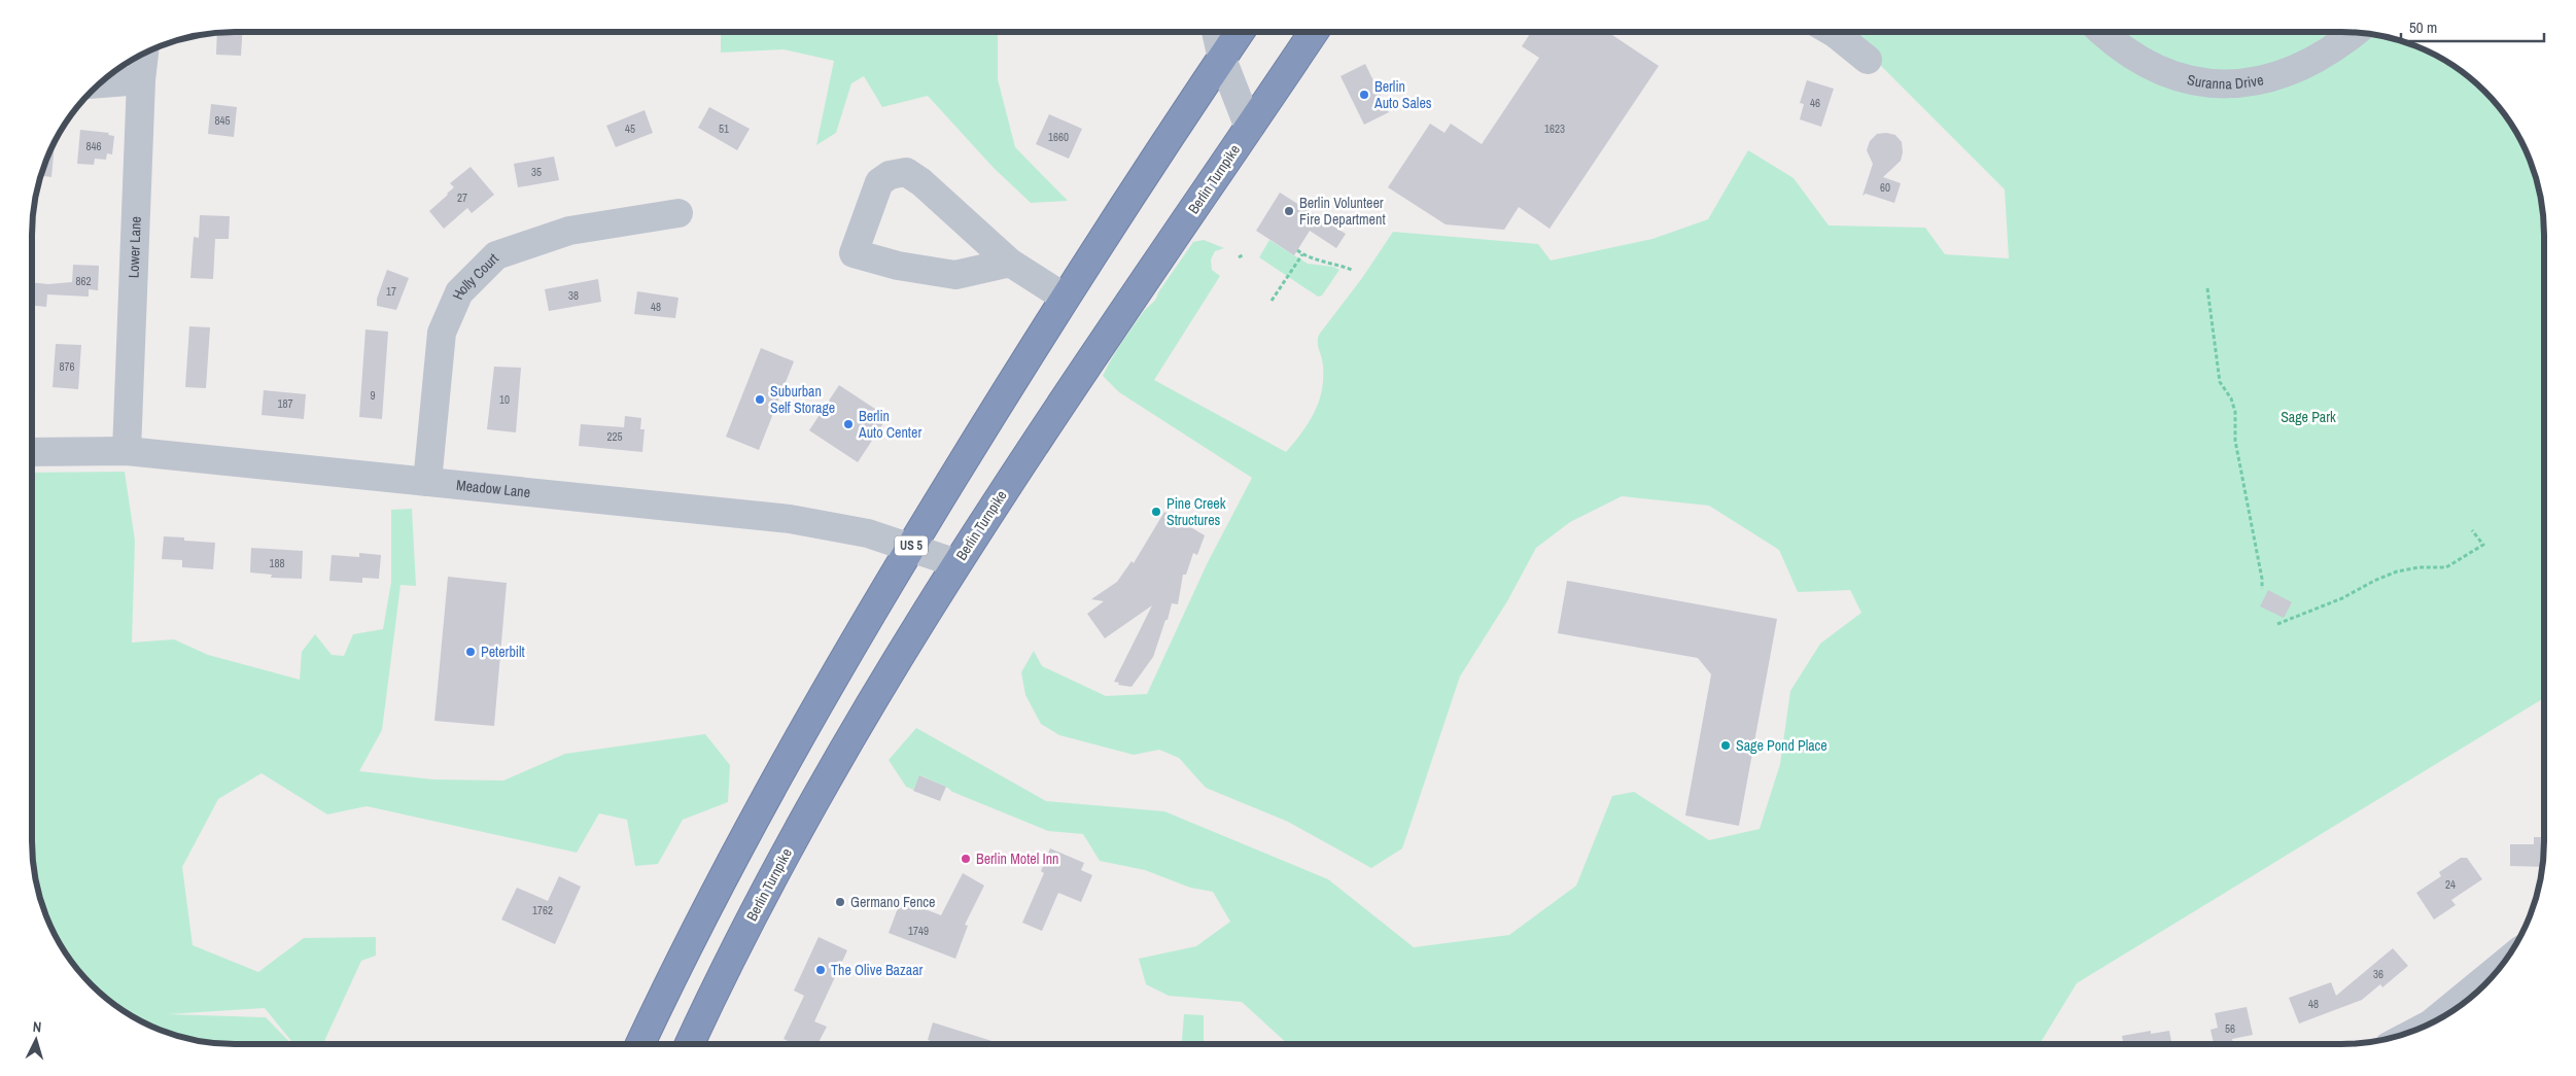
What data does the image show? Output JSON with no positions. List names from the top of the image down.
{
  "streets": {
    "highway": ["Berlin Turnpike", "US 5"],
    "street": [
      "Suranna Drive",
      "Lower Lane",
      "Holly Court",
      "Meadow Lane"
    ]
  },
  "crossings": [
    ["Berlin Turnpike", "Meadow Lane"],
    ["Lower Lane", "Meadow Lane"],
    ["Holly Court", "Meadow Lane"],
    ["Meadow Lane", "US 5"]
  ],
  "parks": ["Sage Park"],
  "places": [
    "Berlin Auto Sales",
    "Berlin Volunteer Fire Department",
    "Suburban Self Storage",
    "Berlin Auto Center",
    "Pine Creek Structures",
    "Peterbilt",
    "Sage Pond Place",
    "Berlin Motel Inn",
    "Germano Fence",
    "The Olive Bazaar"
  ],
  "house_numbers": [
    "46",
    "845",
    "45",
    "51",
    "1623",
    "1660",
    "846",
    "35",
    "60",
    "27",
    "862",
    "17",
    "38",
    "48",
    "876",
    "9",
    "10",
    "187",
    "225",
    "188",
    "24",
    "1762",
    "1749",
    "36",
    "48",
    "56"
  ],
  "scale_bar": "50 m",
  "north": "top"
}
